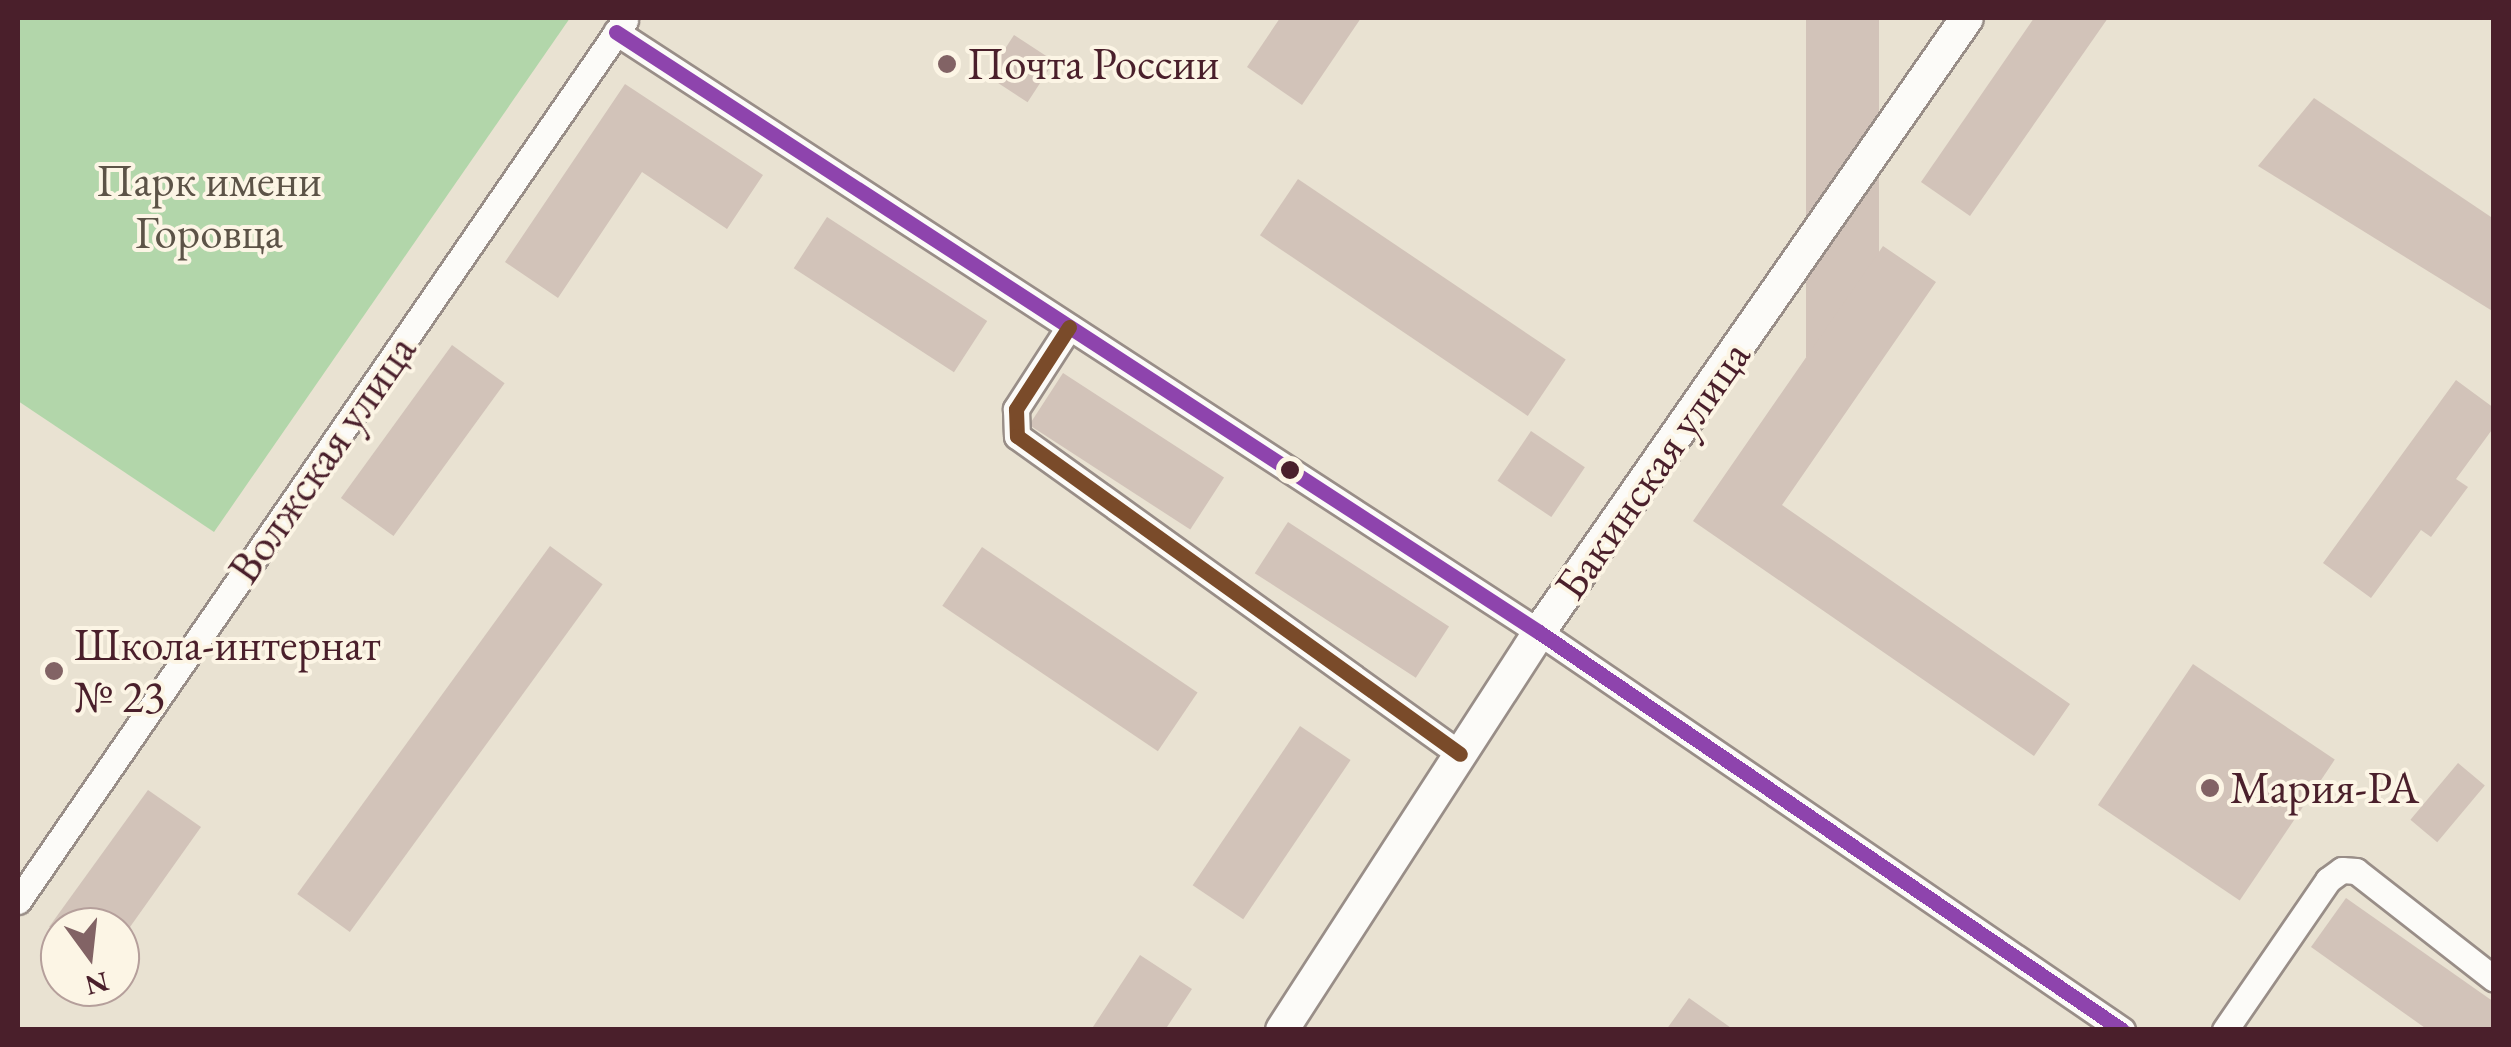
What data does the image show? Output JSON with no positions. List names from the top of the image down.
{
  "streets": {
    "street": ["Волжская улица", "Бакинская улица"]
  },
  "parks": ["Парк имени Горовца"],
  "places": ["Почта России", "Школа-интернат № 23", "Мария-РА"],
  "north": "bottom"
}
